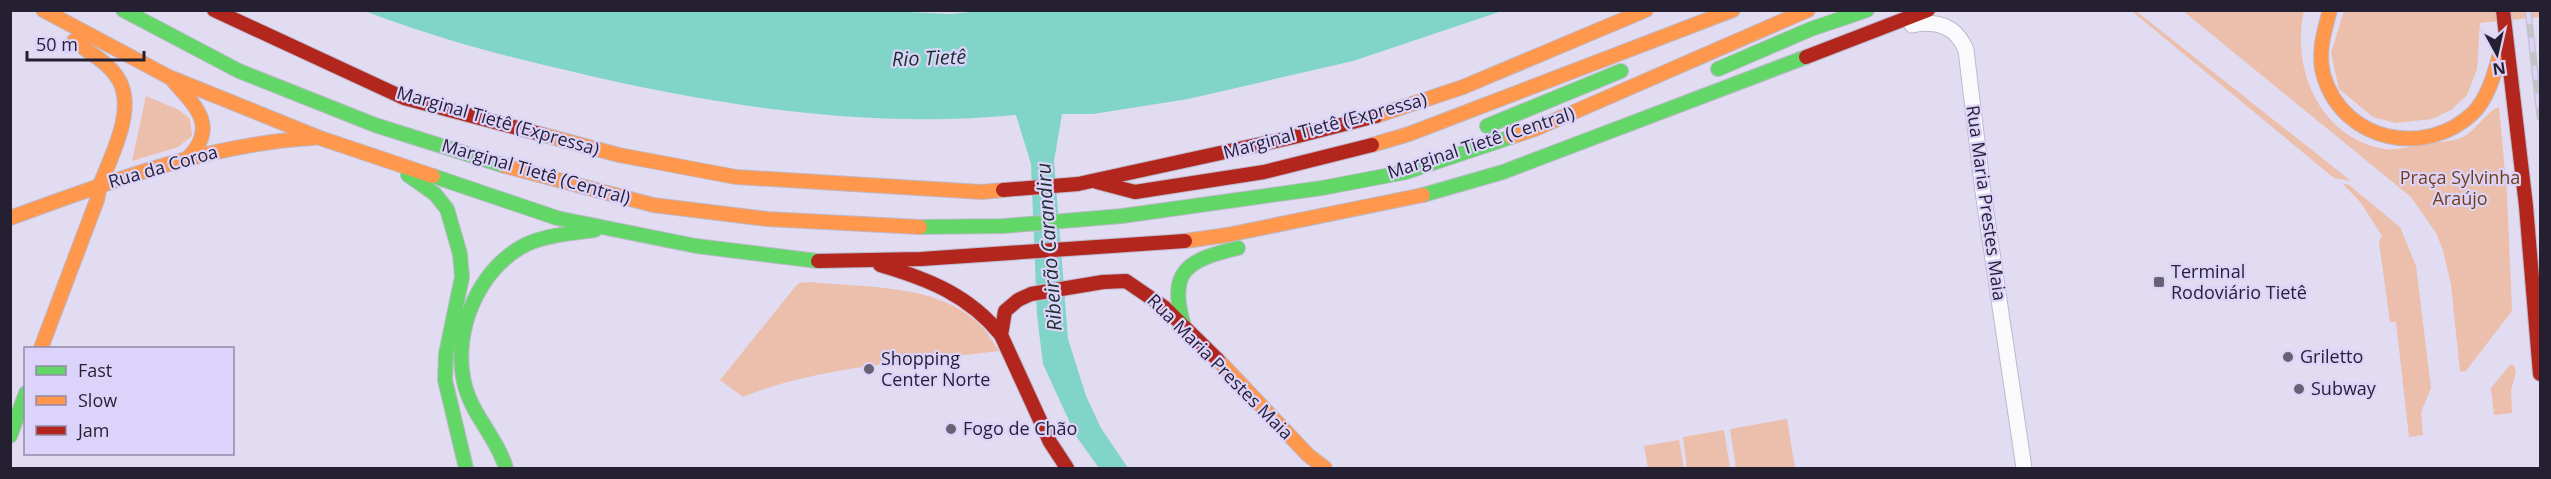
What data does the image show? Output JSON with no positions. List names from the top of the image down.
{
  "streets": {
    "main road": [
      "Marginal Tietê (Expressa)",
      "Marginal Tietê (Central)",
      "Rua da Coroa",
      "Rua Maria Prestes Maia"
    ]
  },
  "water": ["Rio Tietê", "Ribeirão Carandiru"],
  "parks": ["Praça Sylvinha Araújo"],
  "places": {
    "transit": ["Terminal Rodoviário Tietê"],
    "other": [
      "Griletto",
      "Shopping Center Norte",
      "Subway",
      "Fogo de Chão"
    ]
  },
  "legend": ["Fast", "Slow", "Jam"],
  "scale_bar": "50 m",
  "north": "bottom"
}
